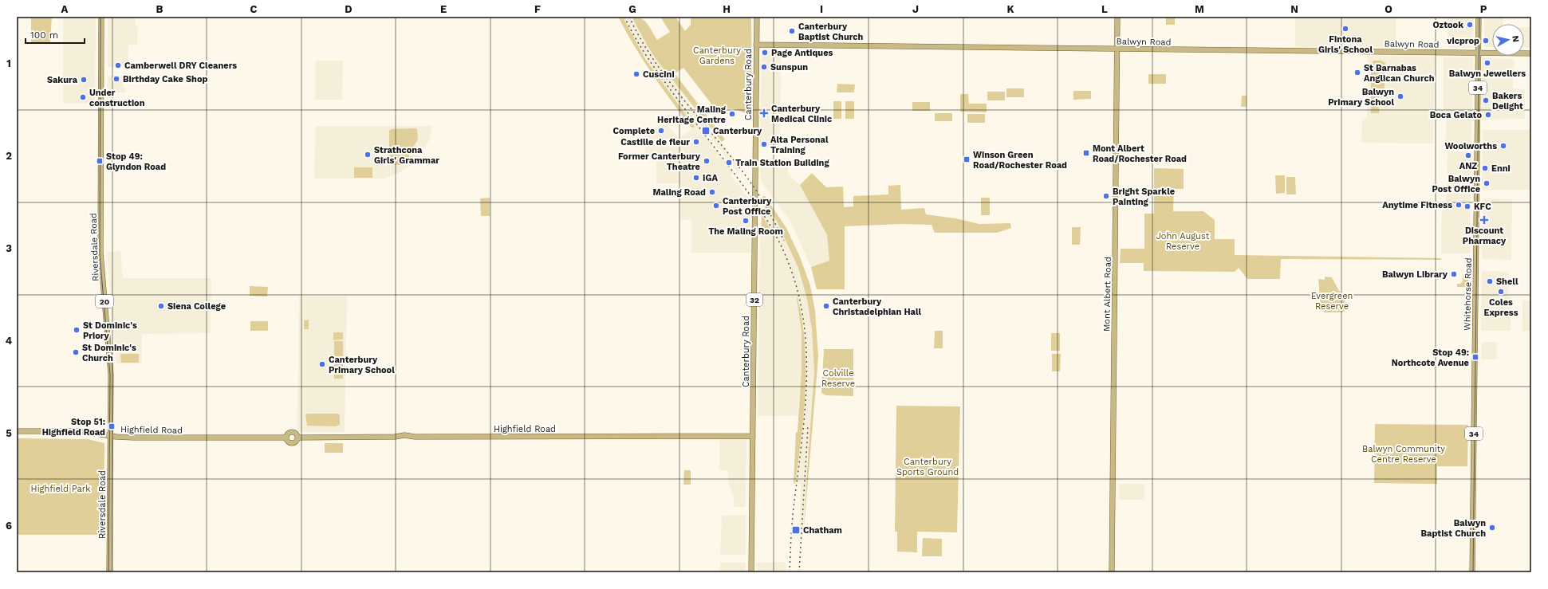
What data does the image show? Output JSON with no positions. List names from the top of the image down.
{
  "streets": {
    "main road": [
      "Balwyn Road",
      "Canterbury Road",
      "34",
      "Riversdale Road",
      "Mont Albert Road",
      "Whitehorse Road",
      "32",
      "20",
      "Highfield Road"
    ]
  },
  "crossings": [
    ["Balwyn Road", "Canterbury Road"],
    ["Balwyn Road", "Mont Albert Road"],
    ["Balwyn Road", "Whitehorse Road"],
    ["Canterbury Road", "Highfield Road"],
    ["Riversdale Road", "Highfield Road"]
  ],
  "parks": [
    "Canterbury Gardens",
    "John August Reserve",
    "Evergreen Reserve",
    "Colville Reserve",
    "Balwyn Community Centre Reserve",
    "Canterbury Sports Ground",
    "Highfield Park"
  ],
  "places": {
    "other": [
      "Oztook",
      "Fintona Girls' School",
      "Canterbury Baptist Church",
      "vicprop",
      "Page Antiques",
      "Balwyn Jewellers",
      "Camberwell DRY Cleaners",
      "Sunspun",
      "St Barnabas Anglican Church",
      "Cuscini",
      "Birthday Cake Shop",
      "Sakura",
      "Balwyn Primary School",
      "Under construction",
      "Bakers Delight",
      "Maling Heritage Centre",
      "Boca Gelato",
      "Complete",
      "Castille de fleur",
      "Alta Personal Training",
      "Woolworths",
      "Strathcona Girls' Grammar",
      "ANZ",
      "Former Canterbury Theatre",
      "Train Station Building",
      "Enni",
      "IGA",
      "Balwyn Post Office",
      "Maling Road",
      "Bright Sparkle Painting",
      "Anytime Fitness",
      "Canterbury Post Office",
      "KFC",
      "The Maling Room",
      "Balwyn Library",
      "Shell",
      "Coles Express",
      "Siena College",
      "Canterbury Christadelphian Hall",
      "St Dominic's Priory",
      "St Dominic's Church",
      "Canterbury Primary School",
      "Balwyn Baptist Church"
    ],
    "health": ["Canterbury Medical Clinic", "Discount Pharmacy"],
    "transit": [
      "Canterbury",
      "Mont Albert Road/Rochester Road",
      "Winson Green Road/Rochester Road",
      "Stop 49: Glyndon Road",
      "Stop 49: Northcote Avenue",
      "Stop 51: Highfield Road",
      "Chatham"
    ]
  },
  "scale_bar": "100 m",
  "north": "right",
  "grid": {
    "columns": [
      "A",
      "B",
      "C",
      "D",
      "E",
      "F",
      "G",
      "H",
      "I",
      "J",
      "K",
      "L",
      "M",
      "N",
      "O",
      "P"
    ],
    "rows": [
      "1",
      "2",
      "3",
      "4",
      "5",
      "6"
    ]
  }
}
